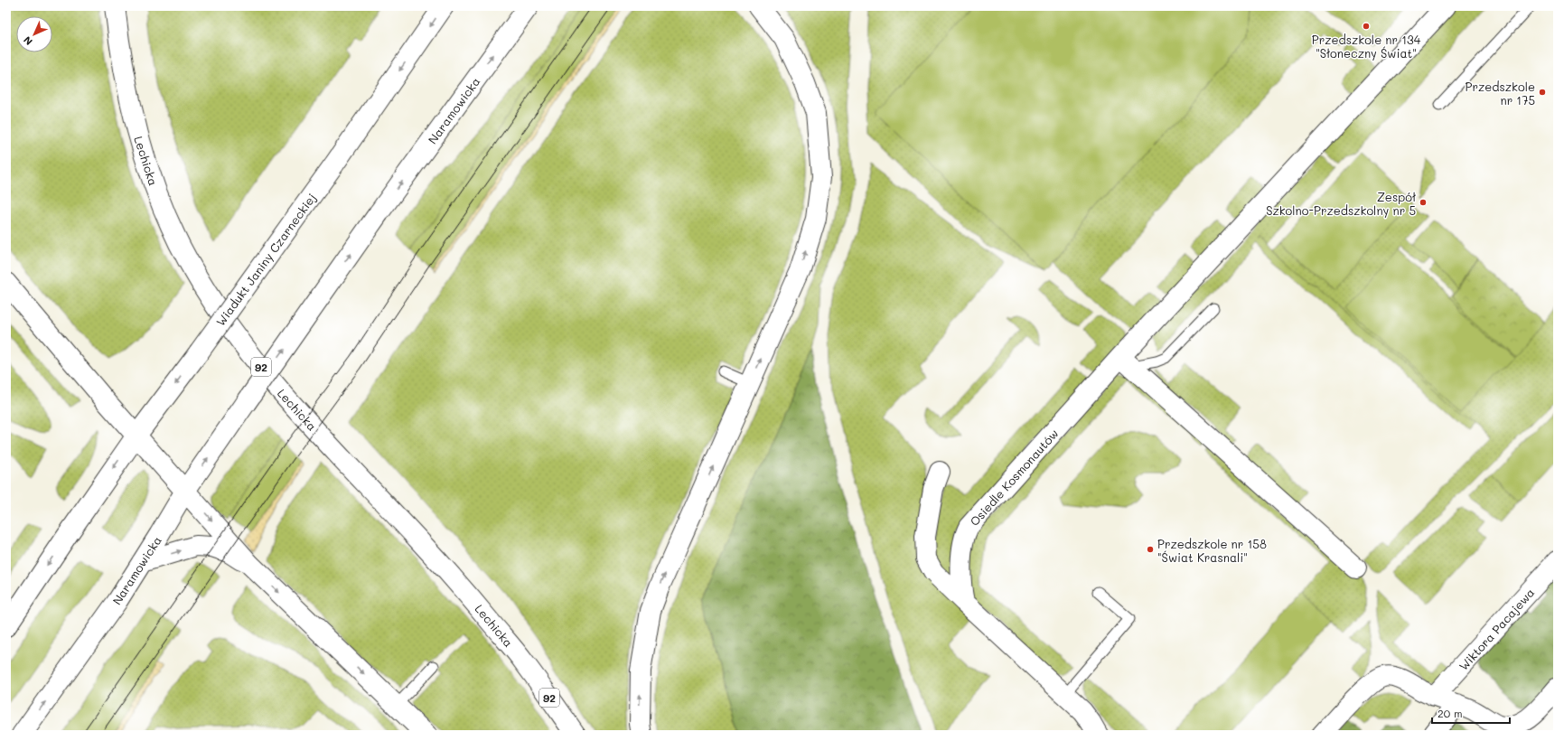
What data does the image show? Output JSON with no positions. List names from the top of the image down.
{
  "streets": {
    "street": [
      "Naramowicka",
      "Lechicka",
      "Wiadukt Janiny Czarneckiej",
      "92",
      "Osiedle Kosmonautów",
      "Wiktora Pacajewa"
    ]
  },
  "one_way": ["Naramowicka", "Wiadukt Janiny Czarneckiej"],
  "places": [
    "Przedszkole nr 134 \"Słoneczny Świat\"",
    "Przedszkole nr 175",
    "Zespół Szkolno-Przedszkolny nr 5",
    "Przedszkole nr 158 \"Świat Krasnali\""
  ],
  "scale_bar": "20 m",
  "north": "bottom left"
}
